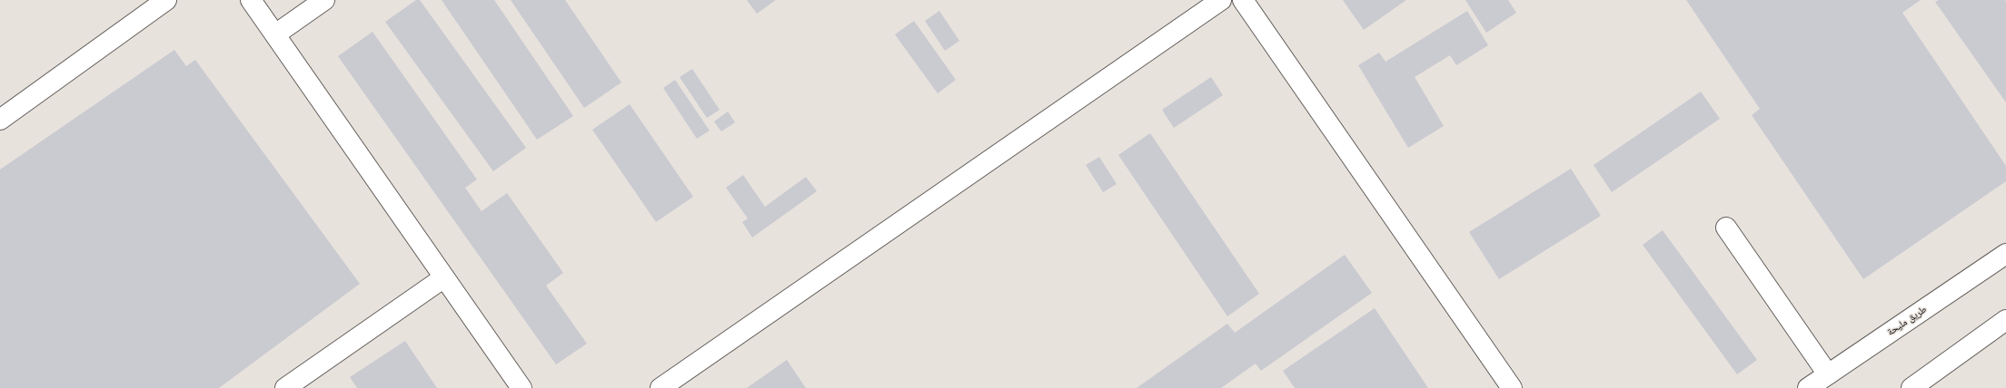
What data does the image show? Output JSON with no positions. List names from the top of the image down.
{
  "streets": {
    "street": ["طريق مليحة"]
  }
}
